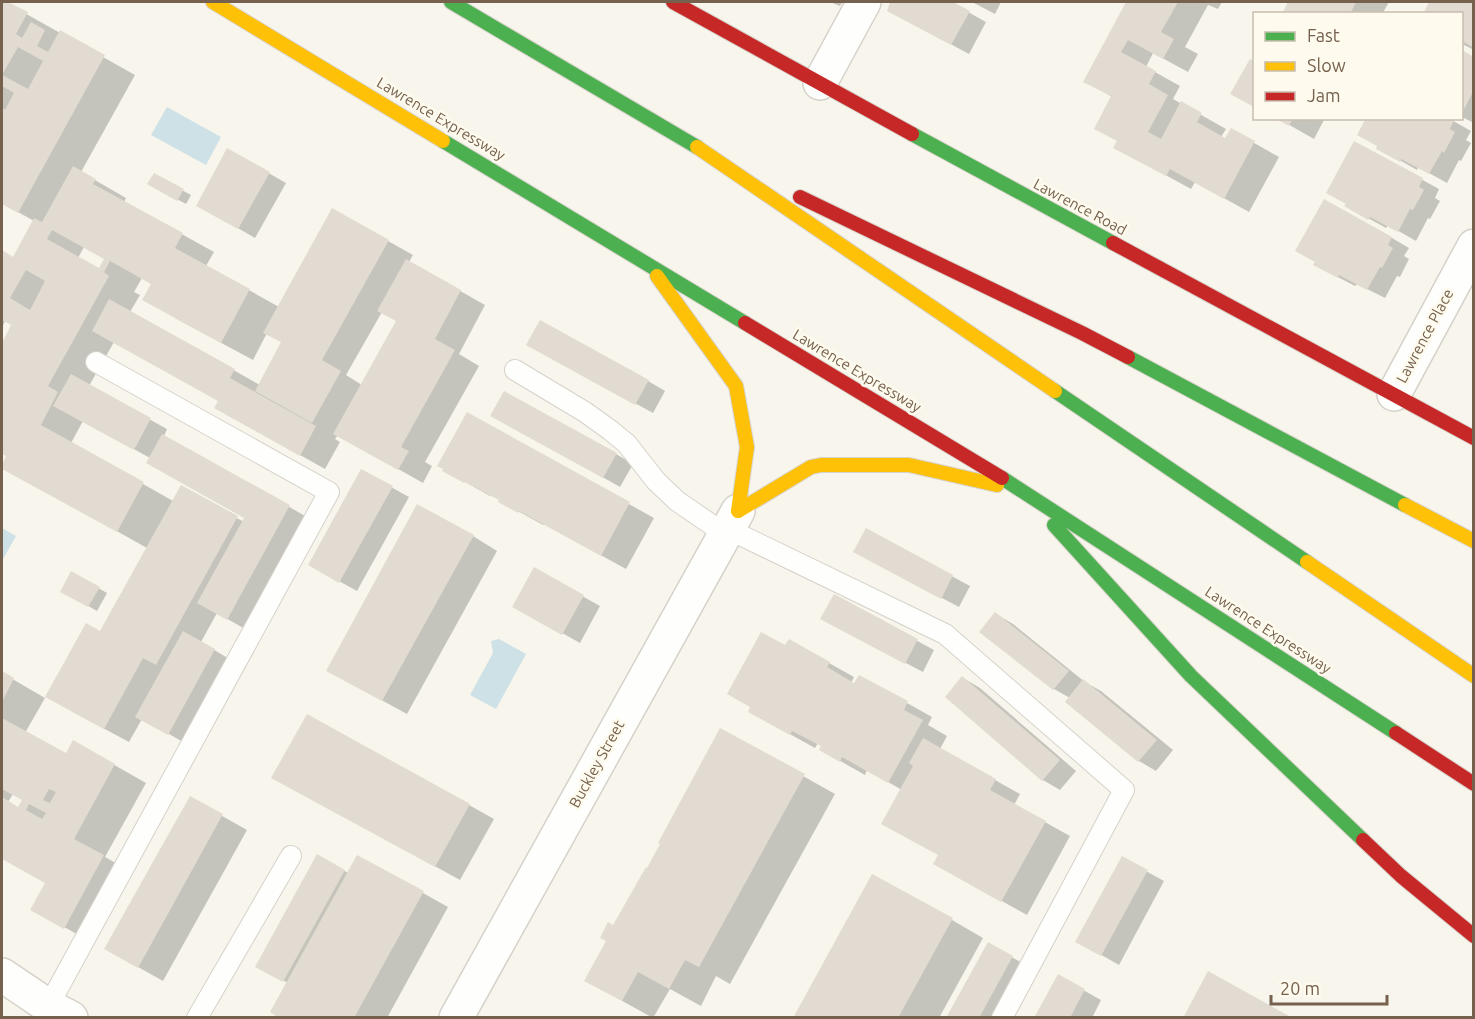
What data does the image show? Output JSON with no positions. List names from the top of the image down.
{
  "streets": {
    "main road": ["Lawrence Expressway", "Lawrence Road"],
    "street": ["Lawrence Place", "Buckley Street"]
  },
  "crossings": [
    ["Lawrence Road", "Lawrence Place"]
  ],
  "legend": ["Fast", "Slow", "Jam"],
  "scale_bar": "20 m"
}
